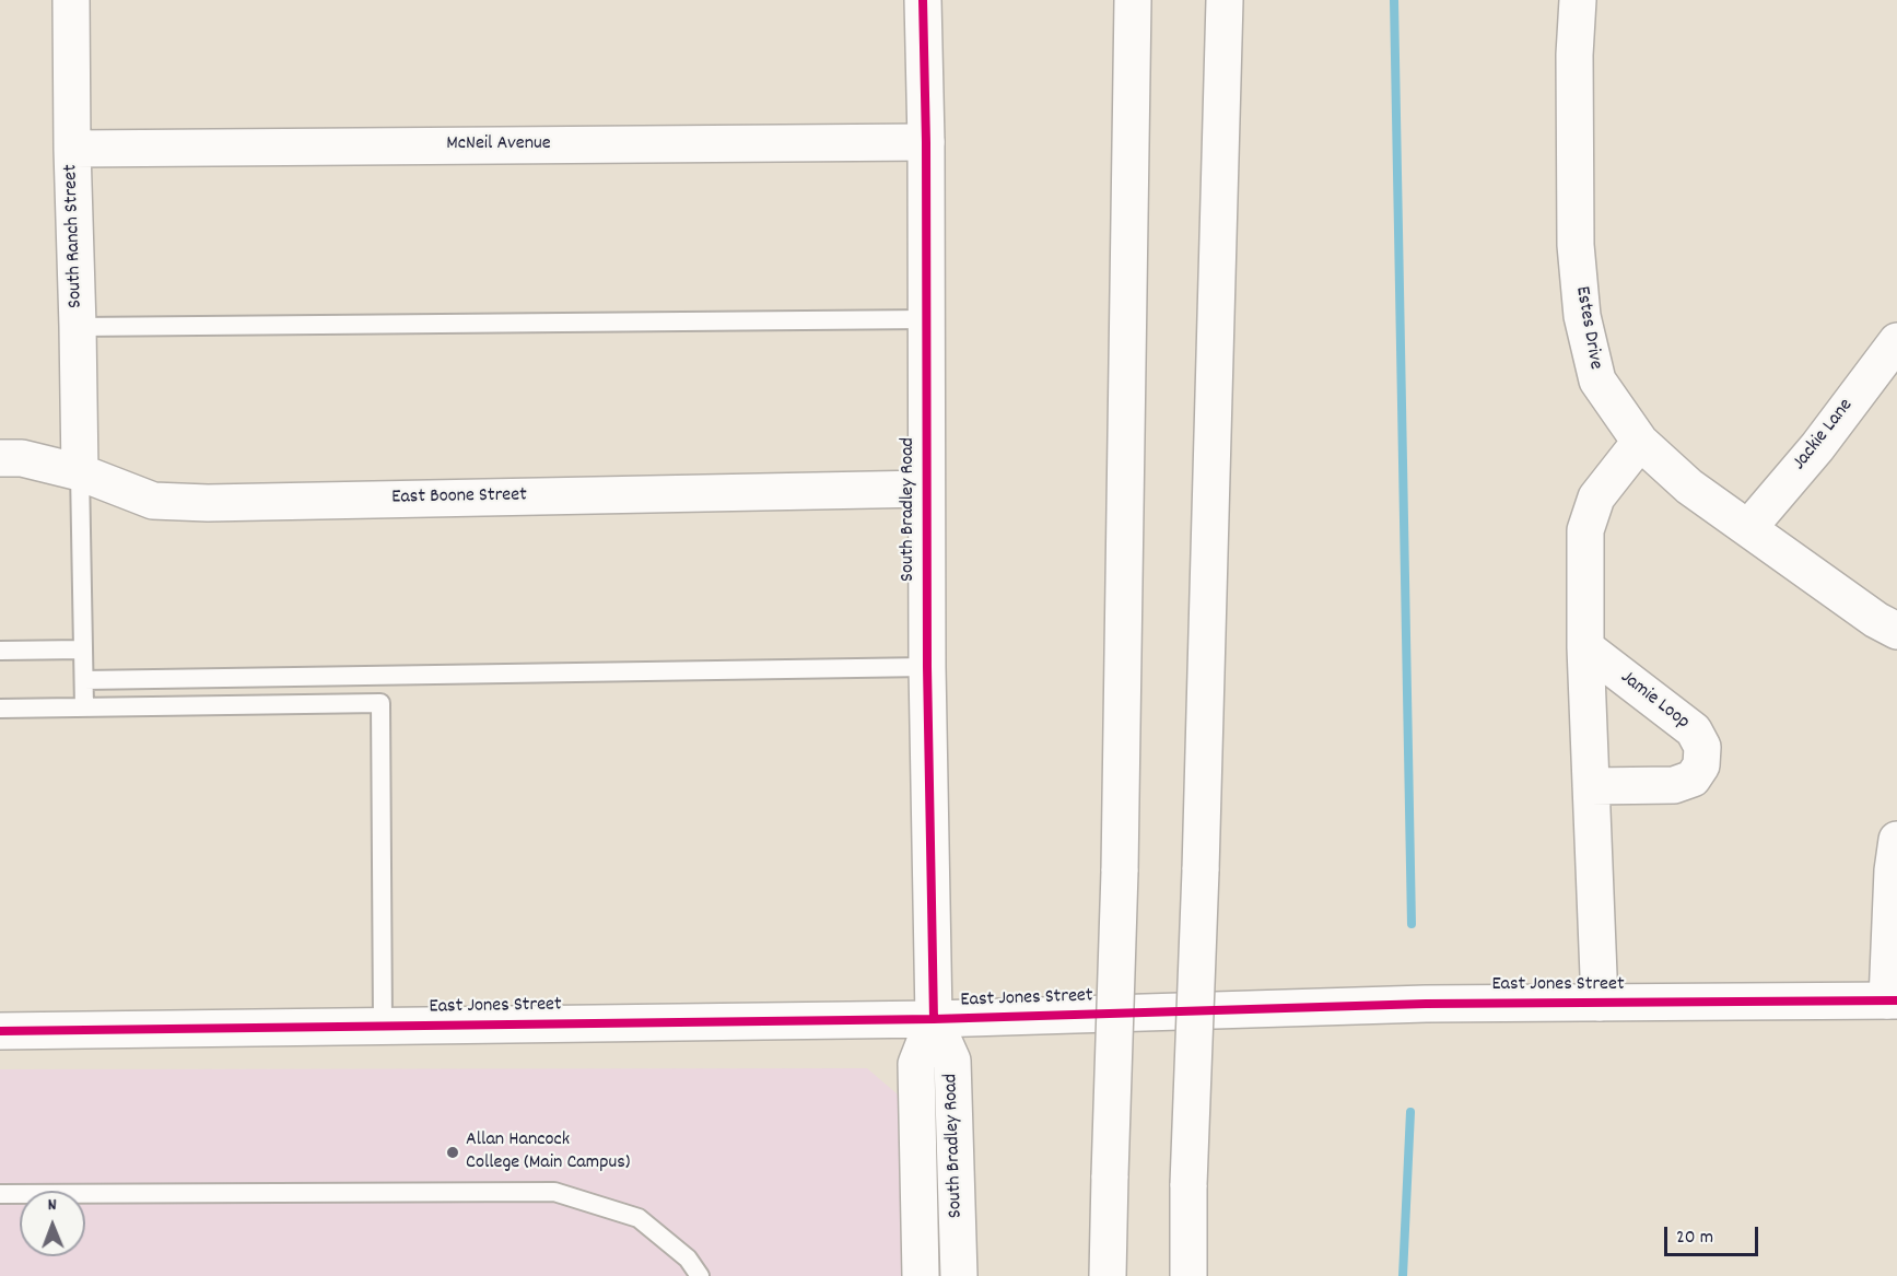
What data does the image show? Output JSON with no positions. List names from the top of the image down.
{
  "streets": {
    "main road": [
      "McNeil Avenue",
      "South Ranch Street",
      "Estes Drive",
      "Jackie Lane",
      "East Boone Street",
      "South Bradley Road",
      "Jamie Loop",
      "East Jones Street"
    ]
  },
  "crossings": [
    ["McNeil Avenue", "South Ranch Street"],
    ["McNeil Avenue", "South Bradley Road"],
    ["South Ranch Street", "East Boone Street"],
    ["Estes Drive", "Jackie Lane"],
    ["Estes Drive", "Jamie Loop"],
    ["East Boone Street", "South Bradley Road"],
    ["South Bradley Road", "East Jones Street"],
    ["Jamie Loop", "East Jones Street"]
  ],
  "places": ["Allan Hancock College (Main Campus)"],
  "scale_bar": "20 m",
  "north": "top"
}
